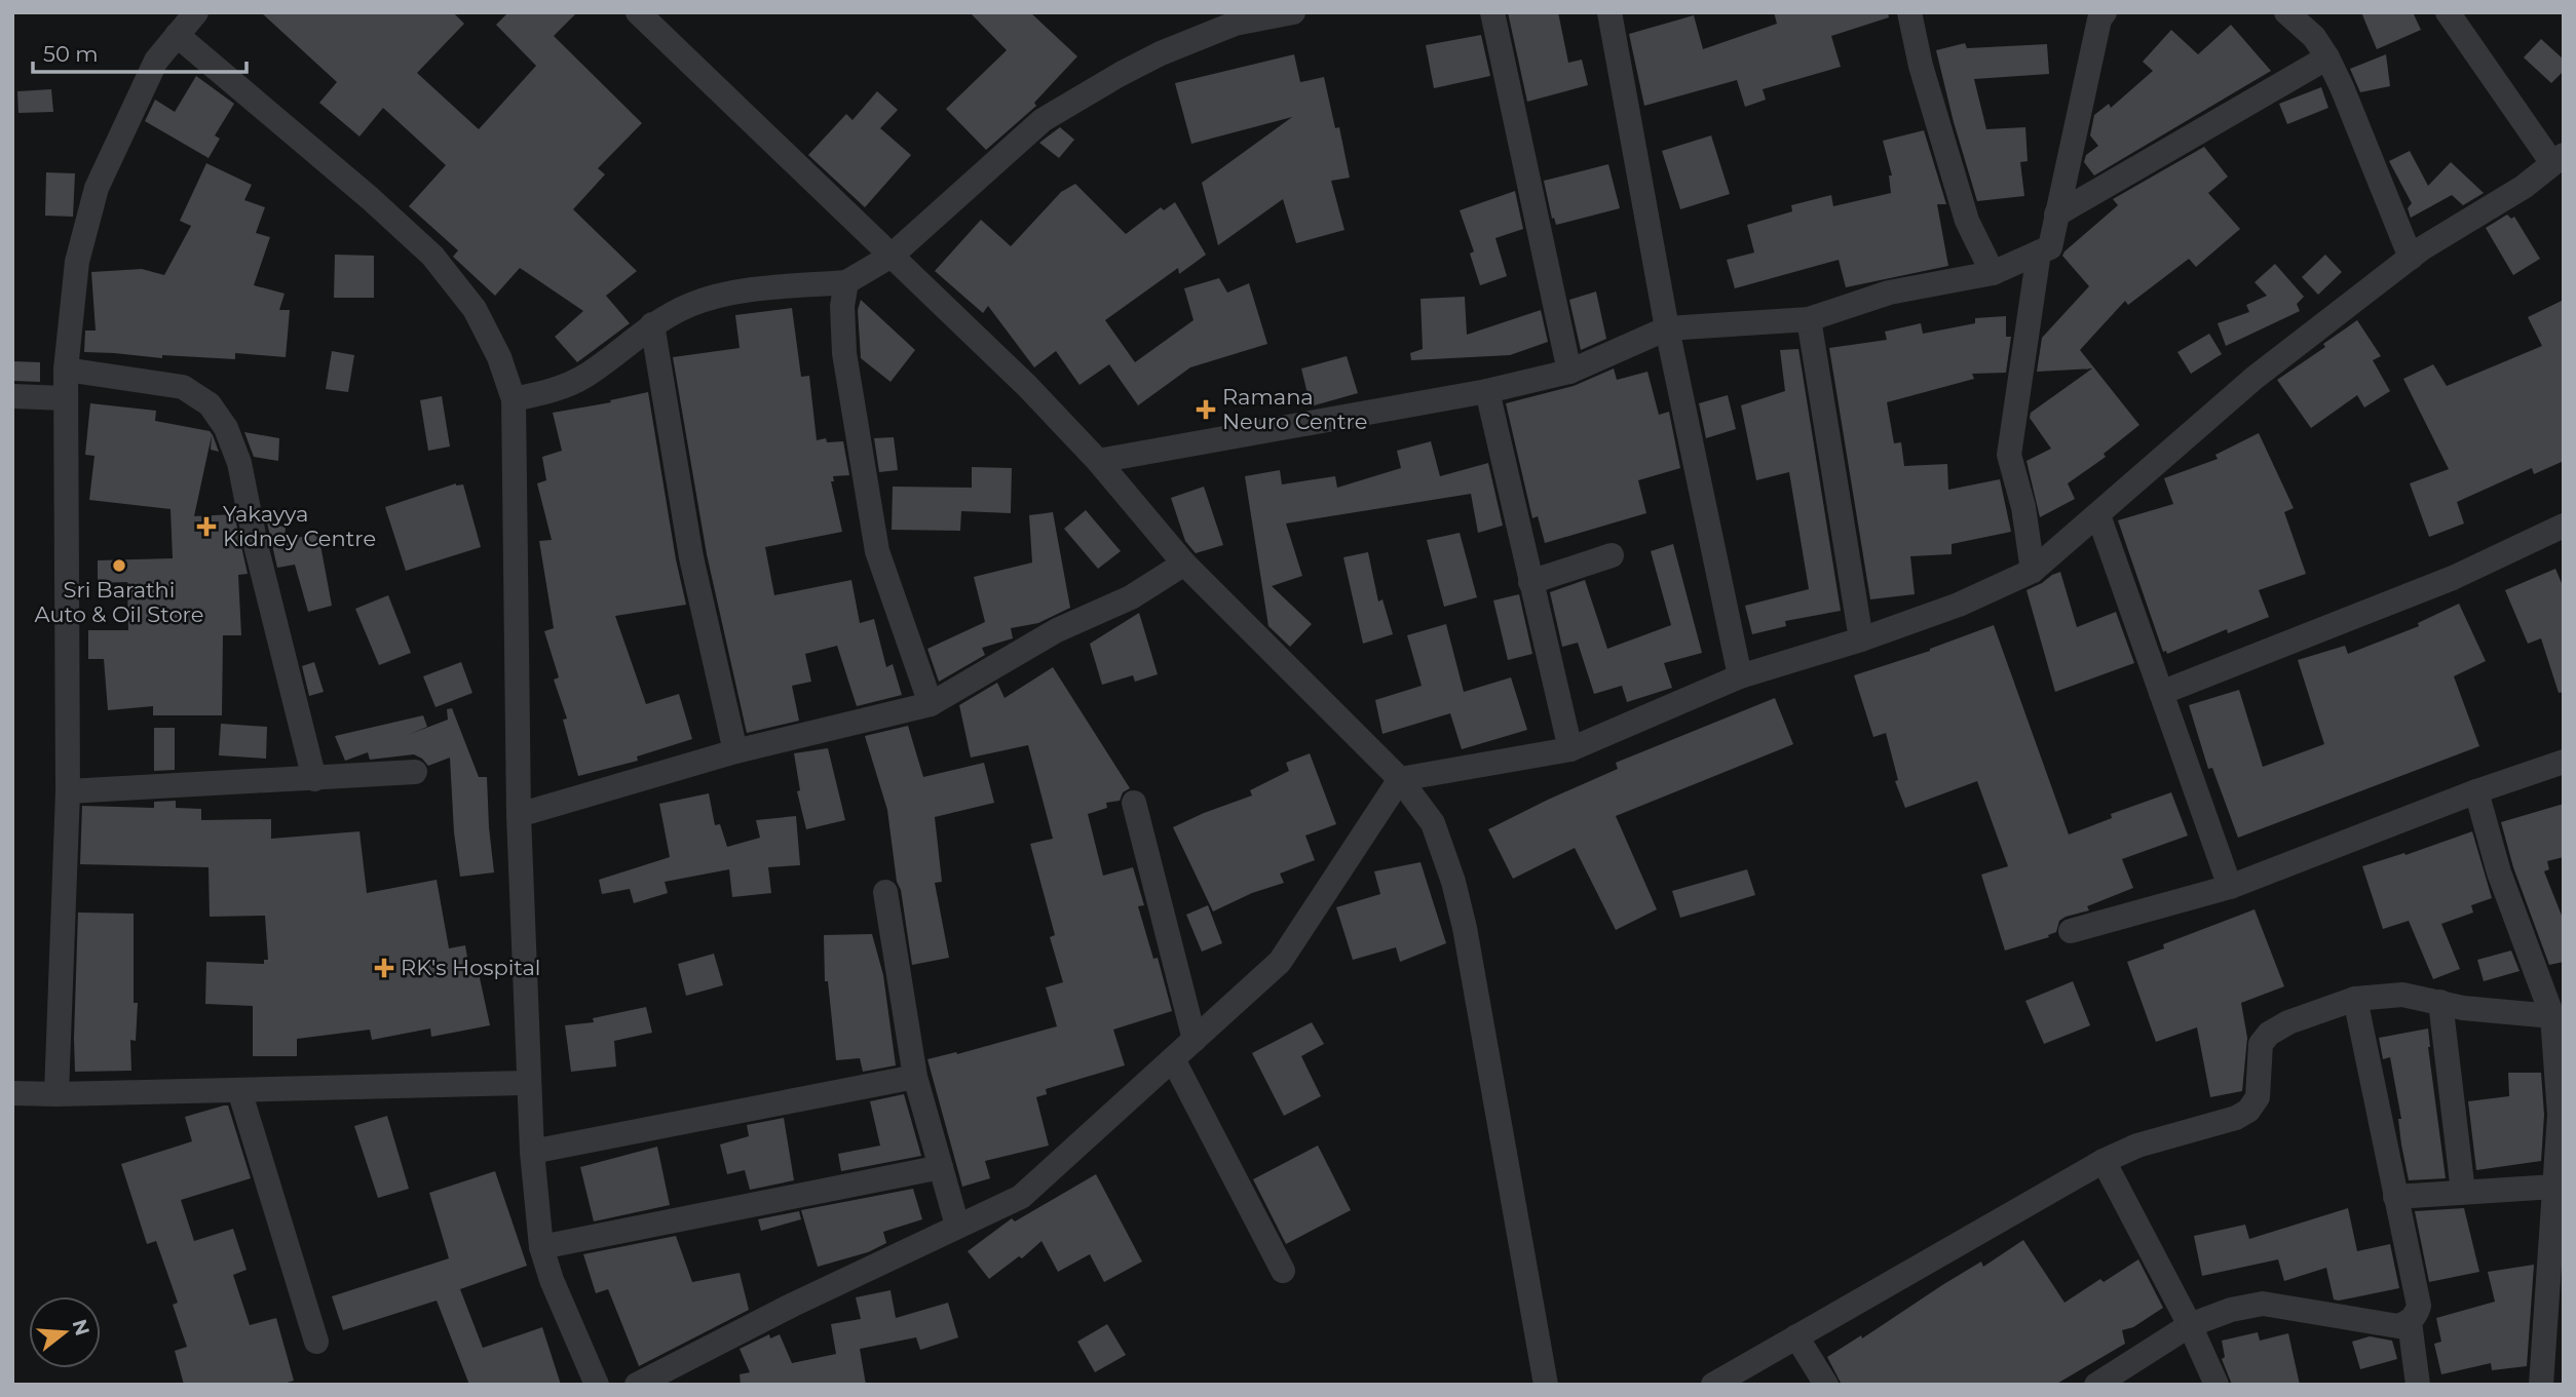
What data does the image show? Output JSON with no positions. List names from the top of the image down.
{
  "places": {
    "health": ["Ramana Neuro Centre", "Yakayya Kidney Centre", "RK's Hospital"],
    "other": ["Sri Barathi Auto & Oil Store"]
  },
  "scale_bar": "50 m",
  "north": "right"
}
